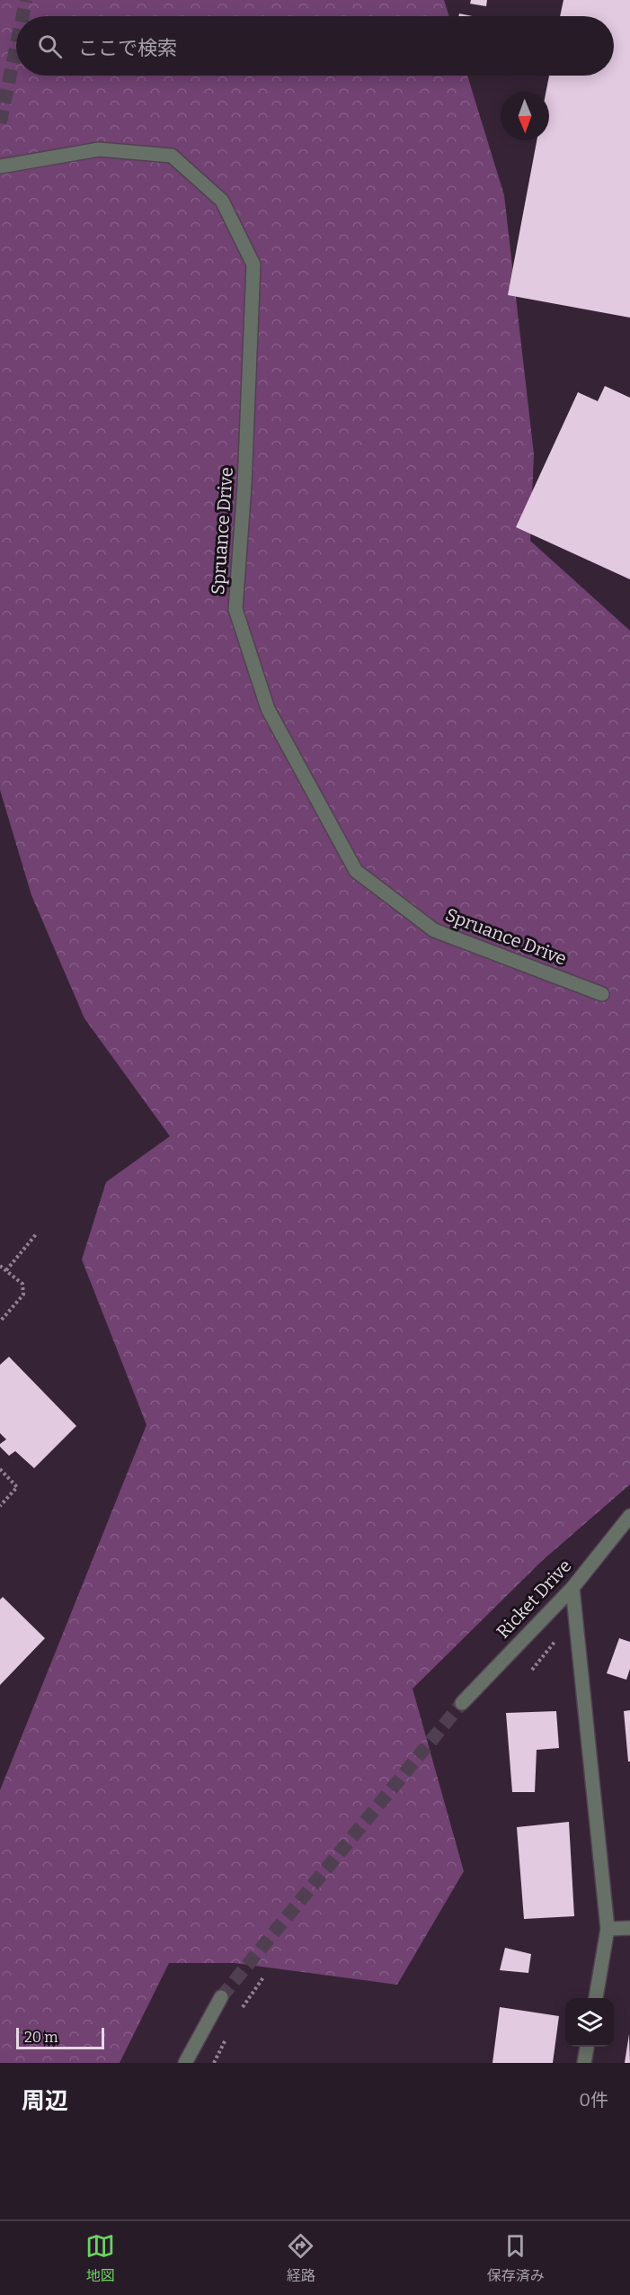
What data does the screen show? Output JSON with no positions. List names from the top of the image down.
{
  "streets": {
    "street": ["Spruance Drive", "Ricket Drive"]
  },
  "scale_bar": "20 m",
  "north": "bottom",
  "page": {
    "search": "ここで検索",
    "scale": "20 m",
    "heading": ["周辺", "0件"],
    "nav": ["地図", "経路", "保存済み"]
  }
}
